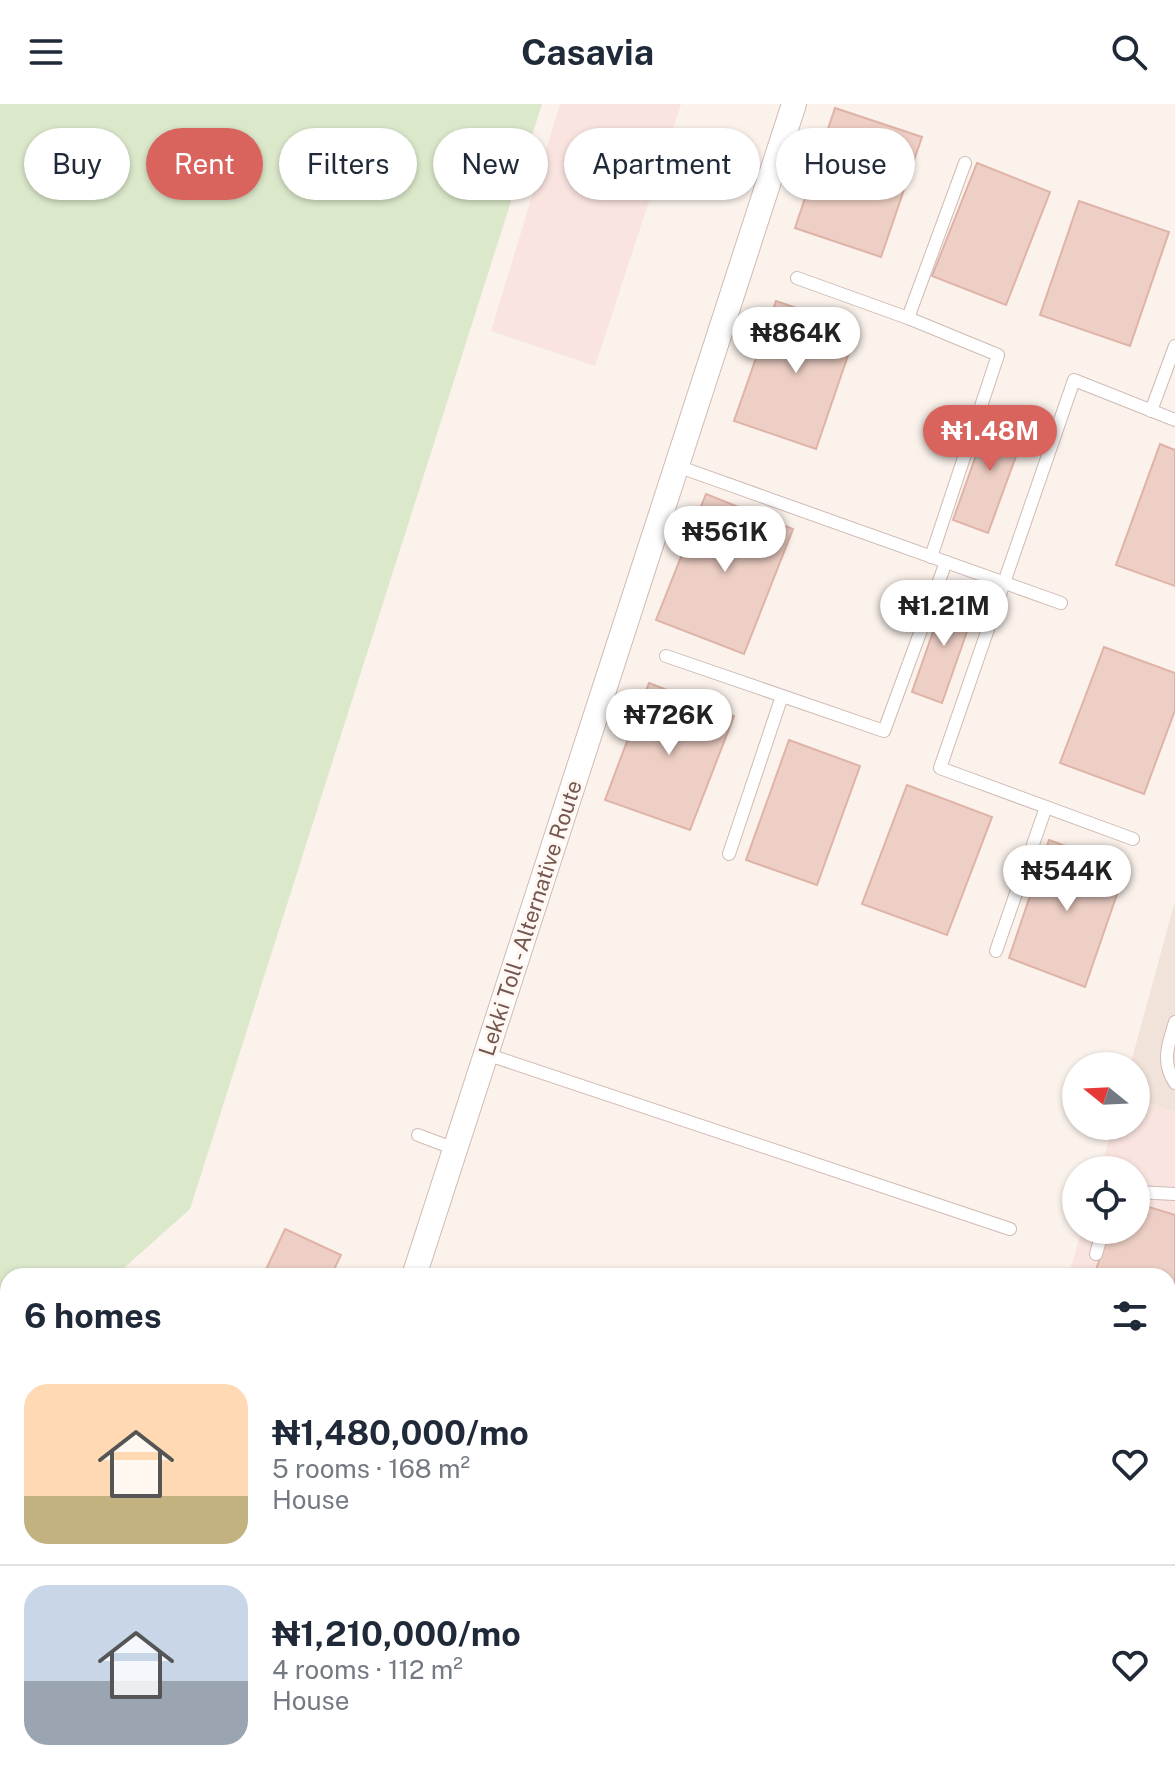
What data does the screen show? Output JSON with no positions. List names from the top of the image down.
{
  "streets": {
    "street": ["Lekki Toll - Alternative Route"]
  },
  "north": "left",
  "page": {
    "header": "Casavia",
    "chip": [
      "Buy",
      "Rent",
      "Filters",
      "New",
      "Apartment",
      "House"
    ],
    "price": [
      "₦864K",
      "₦1.48M",
      "₦561K",
      "₦1.21M",
      "₦726K",
      "₦544K"
    ],
    "heading": "6 homes",
    "list": [
      {
        "name": "₦1,480,000/mo",
        "note": "5 rooms · 168 m² · House"
      },
      {
        "name": "₦1,210,000/mo",
        "note": "4 rooms · 112 m² · House"
      }
    ]
  }
}
